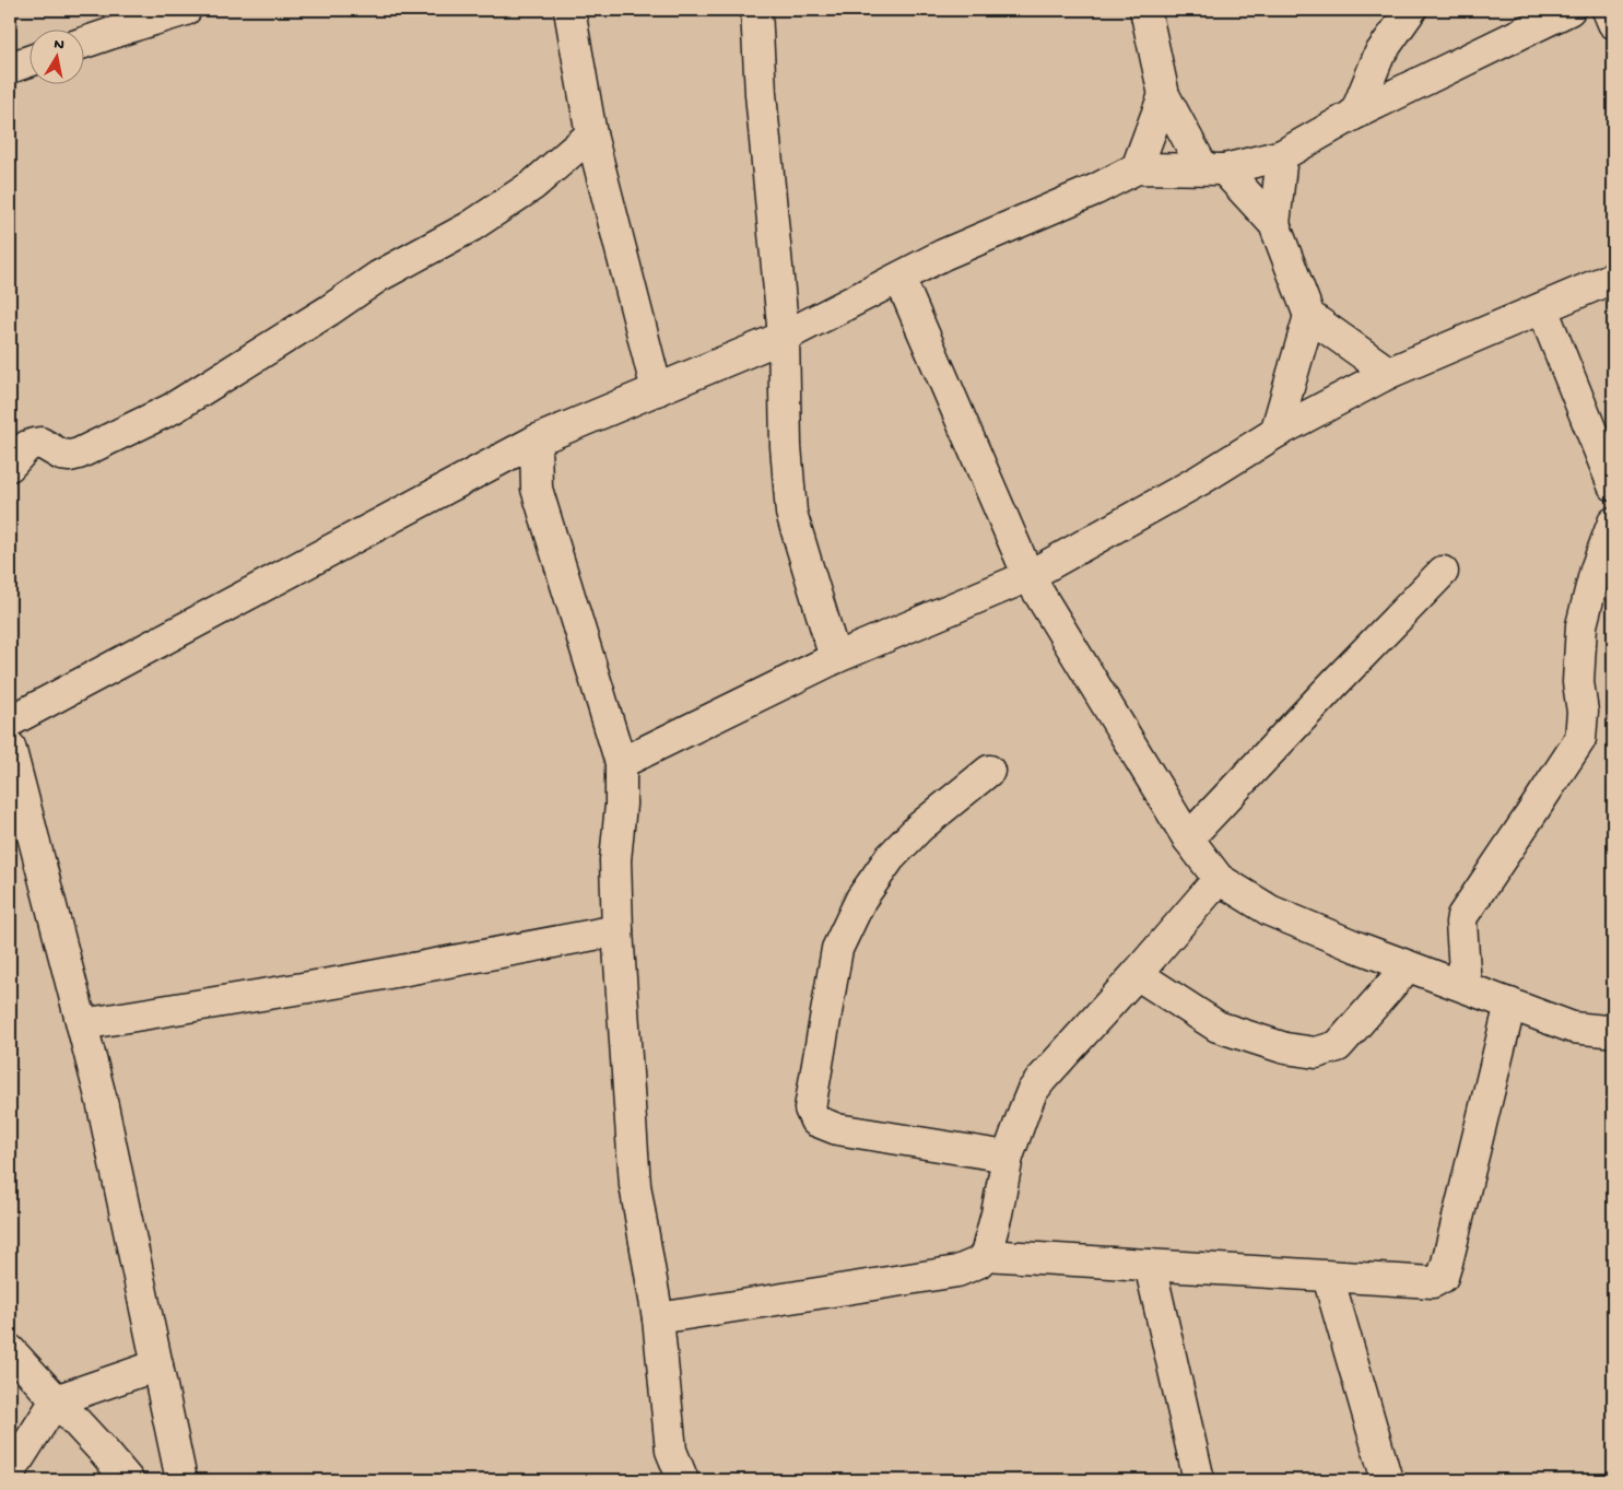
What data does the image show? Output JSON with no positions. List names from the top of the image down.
{
  "north": "top"
}
